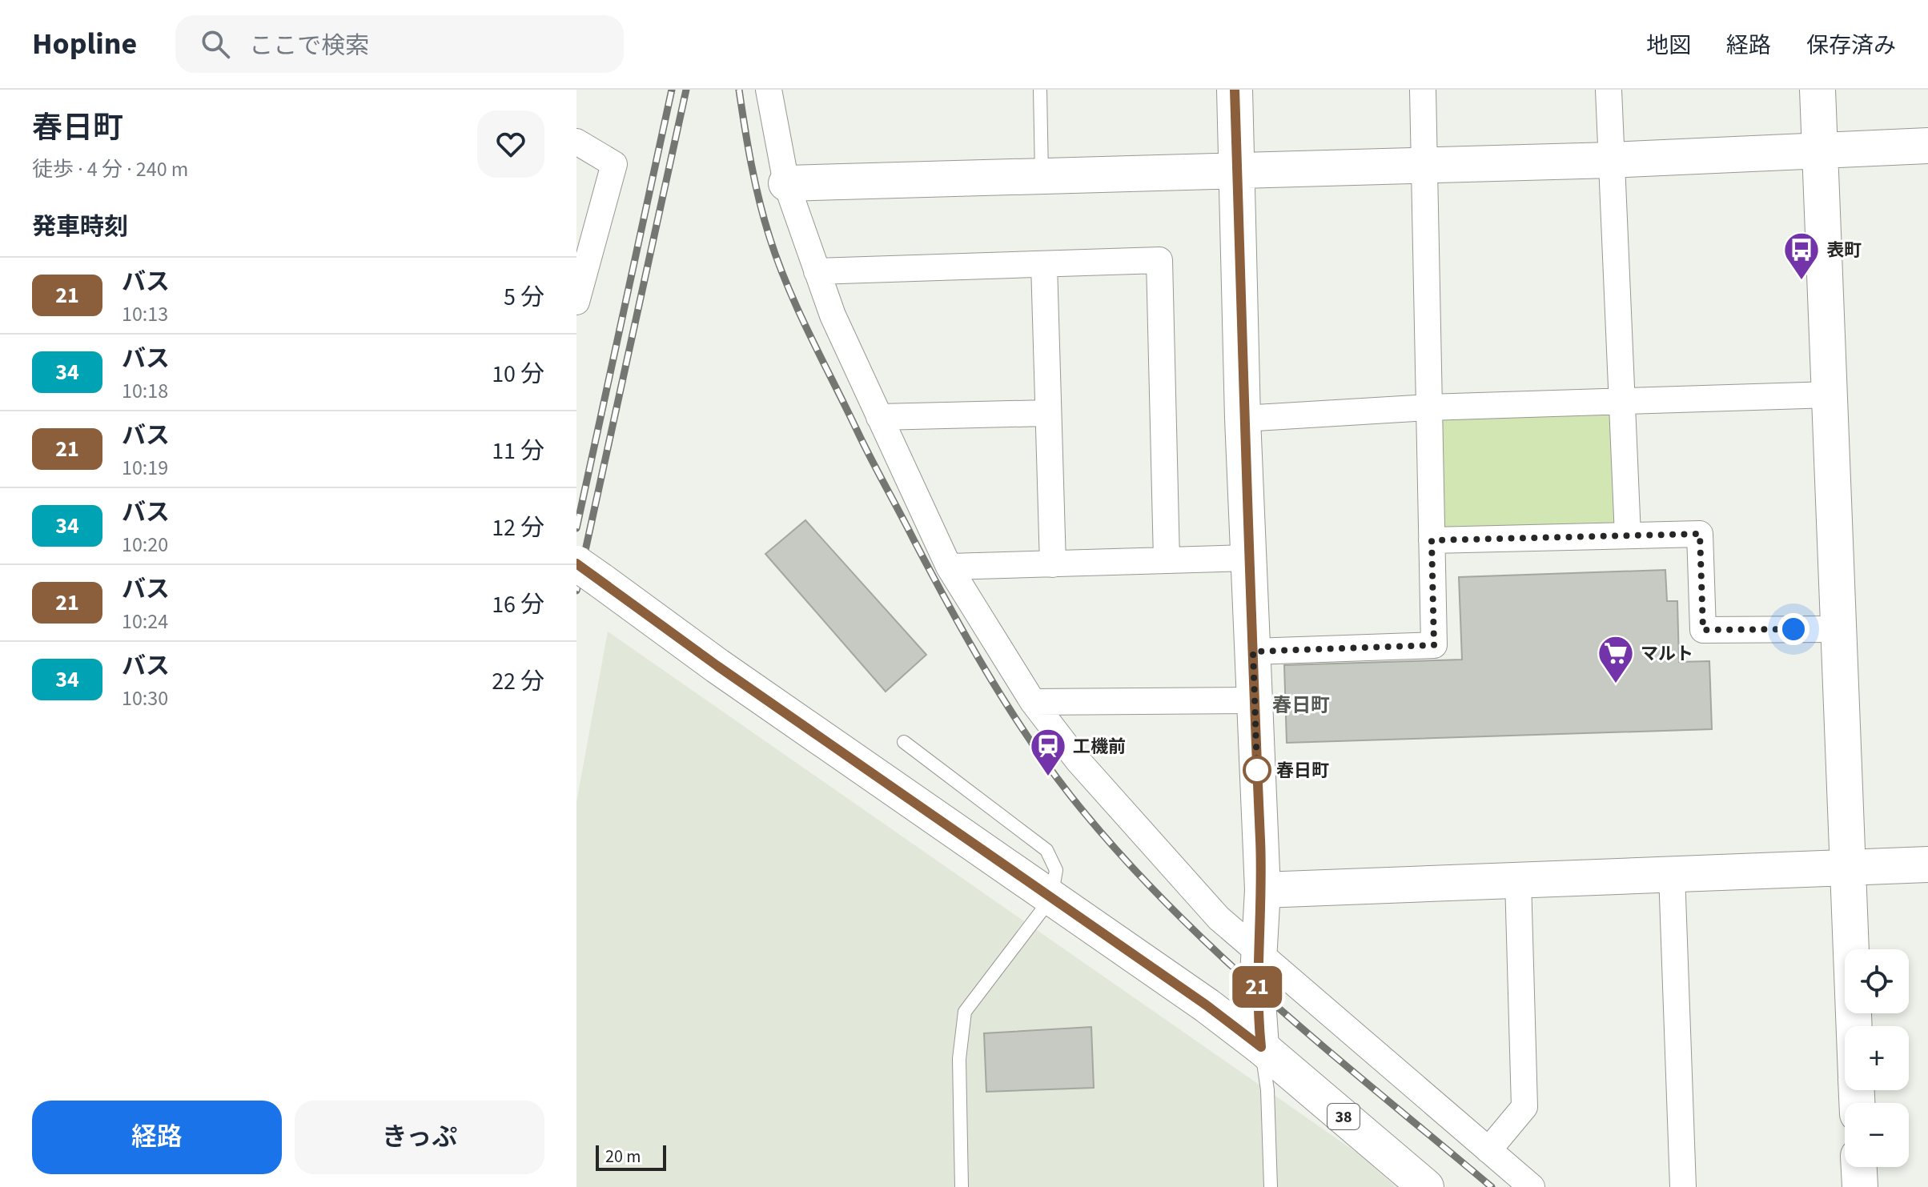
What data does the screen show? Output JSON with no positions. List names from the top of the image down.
{
  "streets": {
    "street": ["38"]
  },
  "districts": ["春日町"],
  "places": {
    "bus stop": ["表町"],
    "supermarket": ["マルト"],
    "other": ["春日町"],
    "station": ["工機前"]
  },
  "lines": ["bus line 21"],
  "scale_bar": "20 m",
  "page": {
    "header": "Hopline",
    "search": "ここで検索",
    "nav": ["地図", "経路", "保存済み"],
    "heading": [
      ["春日町", "徒歩 · 4 分 · 240 m"],
      "発車時刻"
    ],
    "on_map": "21",
    "list": [
      {
        "mark": "21",
        "name": "バス",
        "note": "10:13",
        "value": "5 分"
      },
      {
        "mark": "34",
        "name": "バス",
        "note": "10:18",
        "value": "10 分"
      },
      {
        "mark": "21",
        "name": "バス",
        "note": "10:19",
        "value": "11 分"
      },
      {
        "mark": "34",
        "name": "バス",
        "note": "10:20",
        "value": "12 分"
      },
      {
        "mark": "21",
        "name": "バス",
        "note": "10:24",
        "value": "16 分"
      },
      {
        "mark": "34",
        "name": "バス",
        "note": "10:30",
        "value": "22 分"
      }
    ],
    "map_buttons": ["+", "−"],
    "buttons": ["経路", "きっぷ"],
    "scale": "20 m"
  }
}
